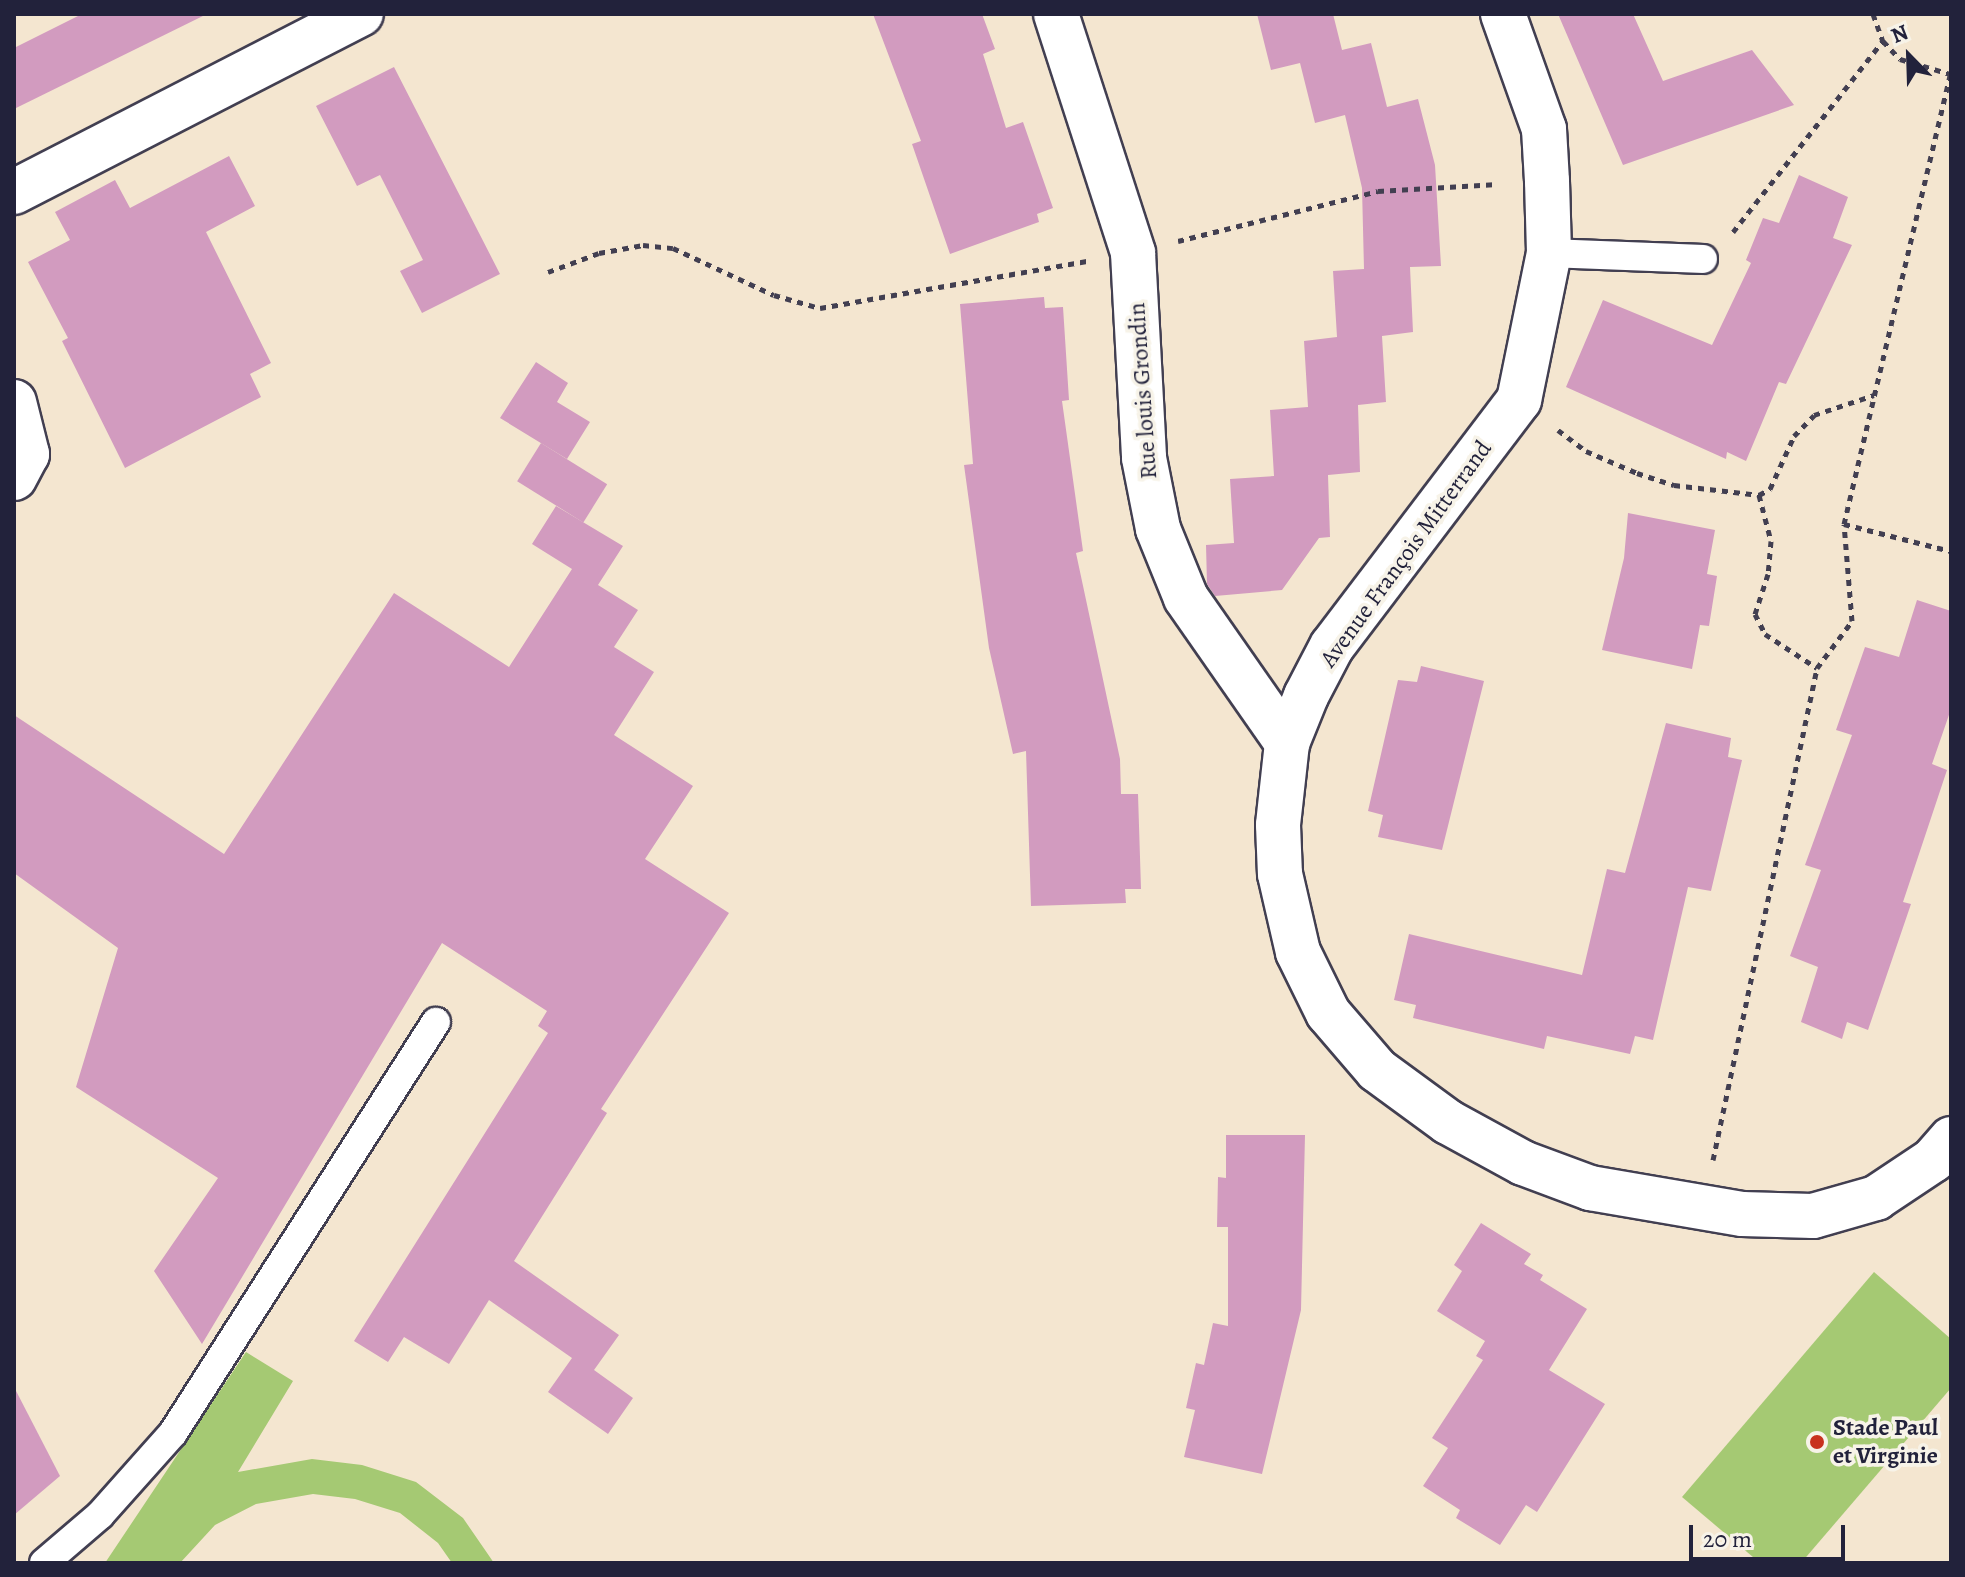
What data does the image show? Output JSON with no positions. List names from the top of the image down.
{
  "streets": {
    "street": ["Rue louis Grondin", "Avenue François Mitterrand"]
  },
  "crossings": [
    ["Rue louis Grondin", "Avenue François Mitterrand"]
  ],
  "places": ["Stade Paul et Virginie"],
  "scale_bar": "20 m",
  "north": "top left"
}
